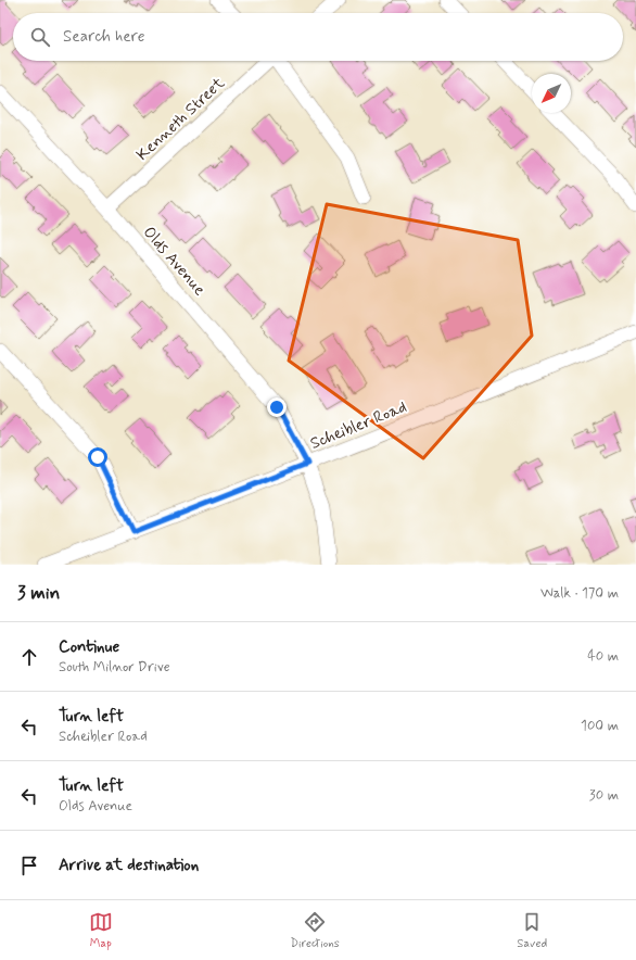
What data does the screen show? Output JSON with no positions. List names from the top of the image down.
{
  "streets": {
    "street": ["Kenneth Street", "Olds Avenue", "Scheibler Road"]
  },
  "crossings": [
    ["Kenneth Street", "Olds Avenue"],
    ["Olds Avenue", "Scheibler Road"]
  ],
  "north": "bottom left",
  "page": {
    "search": "Search here",
    "heading": ["3 min", "Walk · 170 m"],
    "list": [
      ["Continue", "South Milnor Drive", "40 m"],
      ["Turn left", "Scheibler Road", "100 m"],
      ["Turn left", "Olds Avenue", "30 m"],
      "Arrive at destination"
    ],
    "nav": ["Map", "Directions", "Saved"]
  }
}
